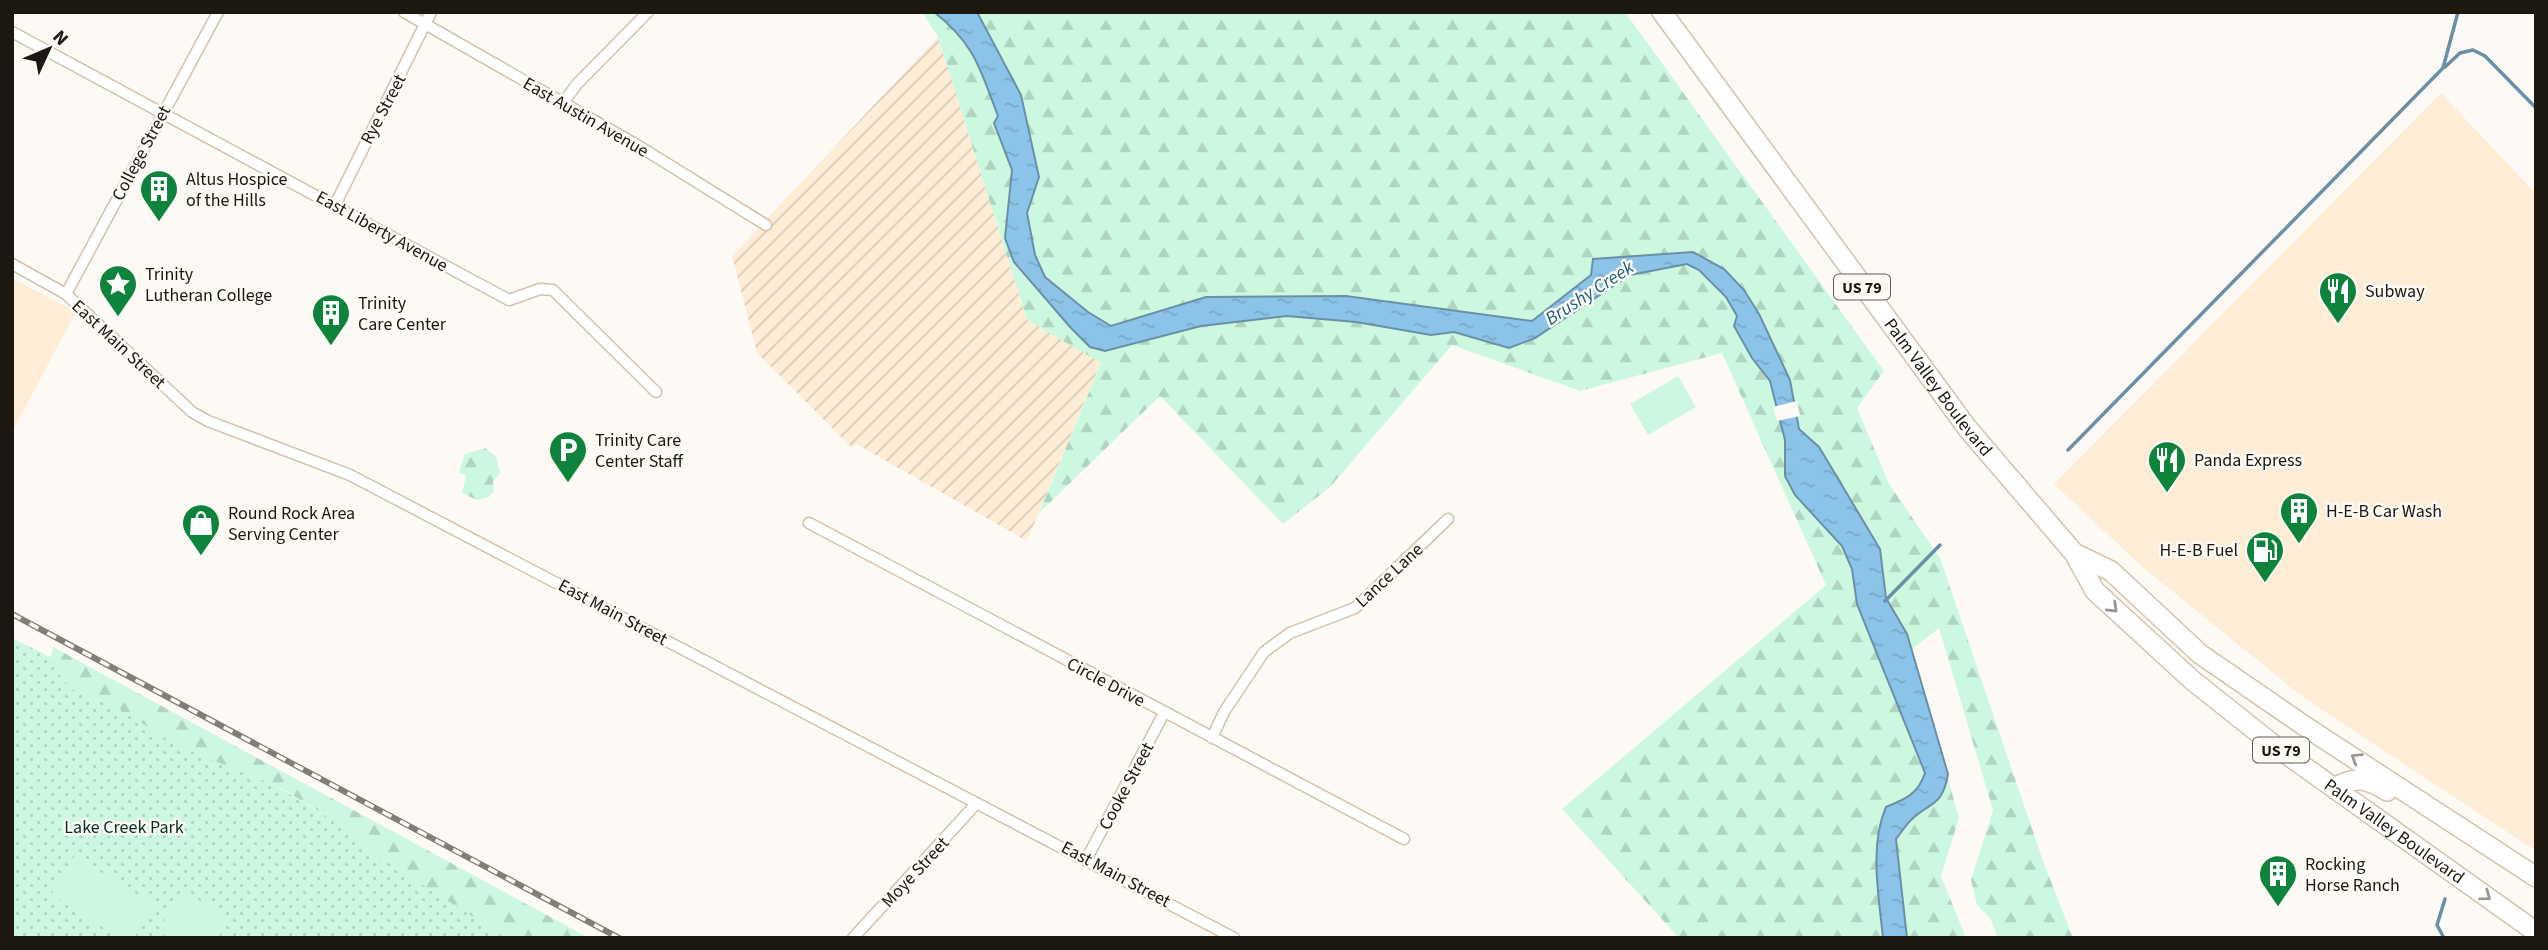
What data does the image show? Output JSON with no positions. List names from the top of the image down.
{
  "streets": {
    "highway": ["US 79", "Palm Valley Boulevard"],
    "street": [
      "Rye Street",
      "East Austin Avenue",
      "College Street",
      "East Liberty Avenue",
      "East Main Street",
      "Lance Lane",
      "Circle Drive",
      "Cooke Street",
      "Moye Street"
    ]
  },
  "crossings": [
    ["Rye Street", "East Austin Avenue"],
    ["Rye Street", "East Liberty Avenue"],
    ["College Street", "East Liberty Avenue"],
    ["College Street", "East Main Street"],
    ["East Main Street", "Cooke Street"],
    ["East Main Street", "Moye Street"],
    ["Lance Lane", "Circle Drive"],
    ["Circle Drive", "Cooke Street"]
  ],
  "water": ["Brushy Creek"],
  "parks": ["Lake Creek Park"],
  "places": {
    "building": [
      "Altus Hospice of the Hills",
      "Trinity Care Center",
      "H-E-B Car Wash",
      "Rocking Horse Ranch"
    ],
    "place": ["Trinity Lutheran College"],
    "restaurant": ["Subway", "Panda Express"],
    "parking": ["Trinity Care Center Staff"],
    "shop": ["Round Rock Area Serving Center"],
    "fuel station": ["H-E-B Fuel"]
  },
  "north": "top right"
}
